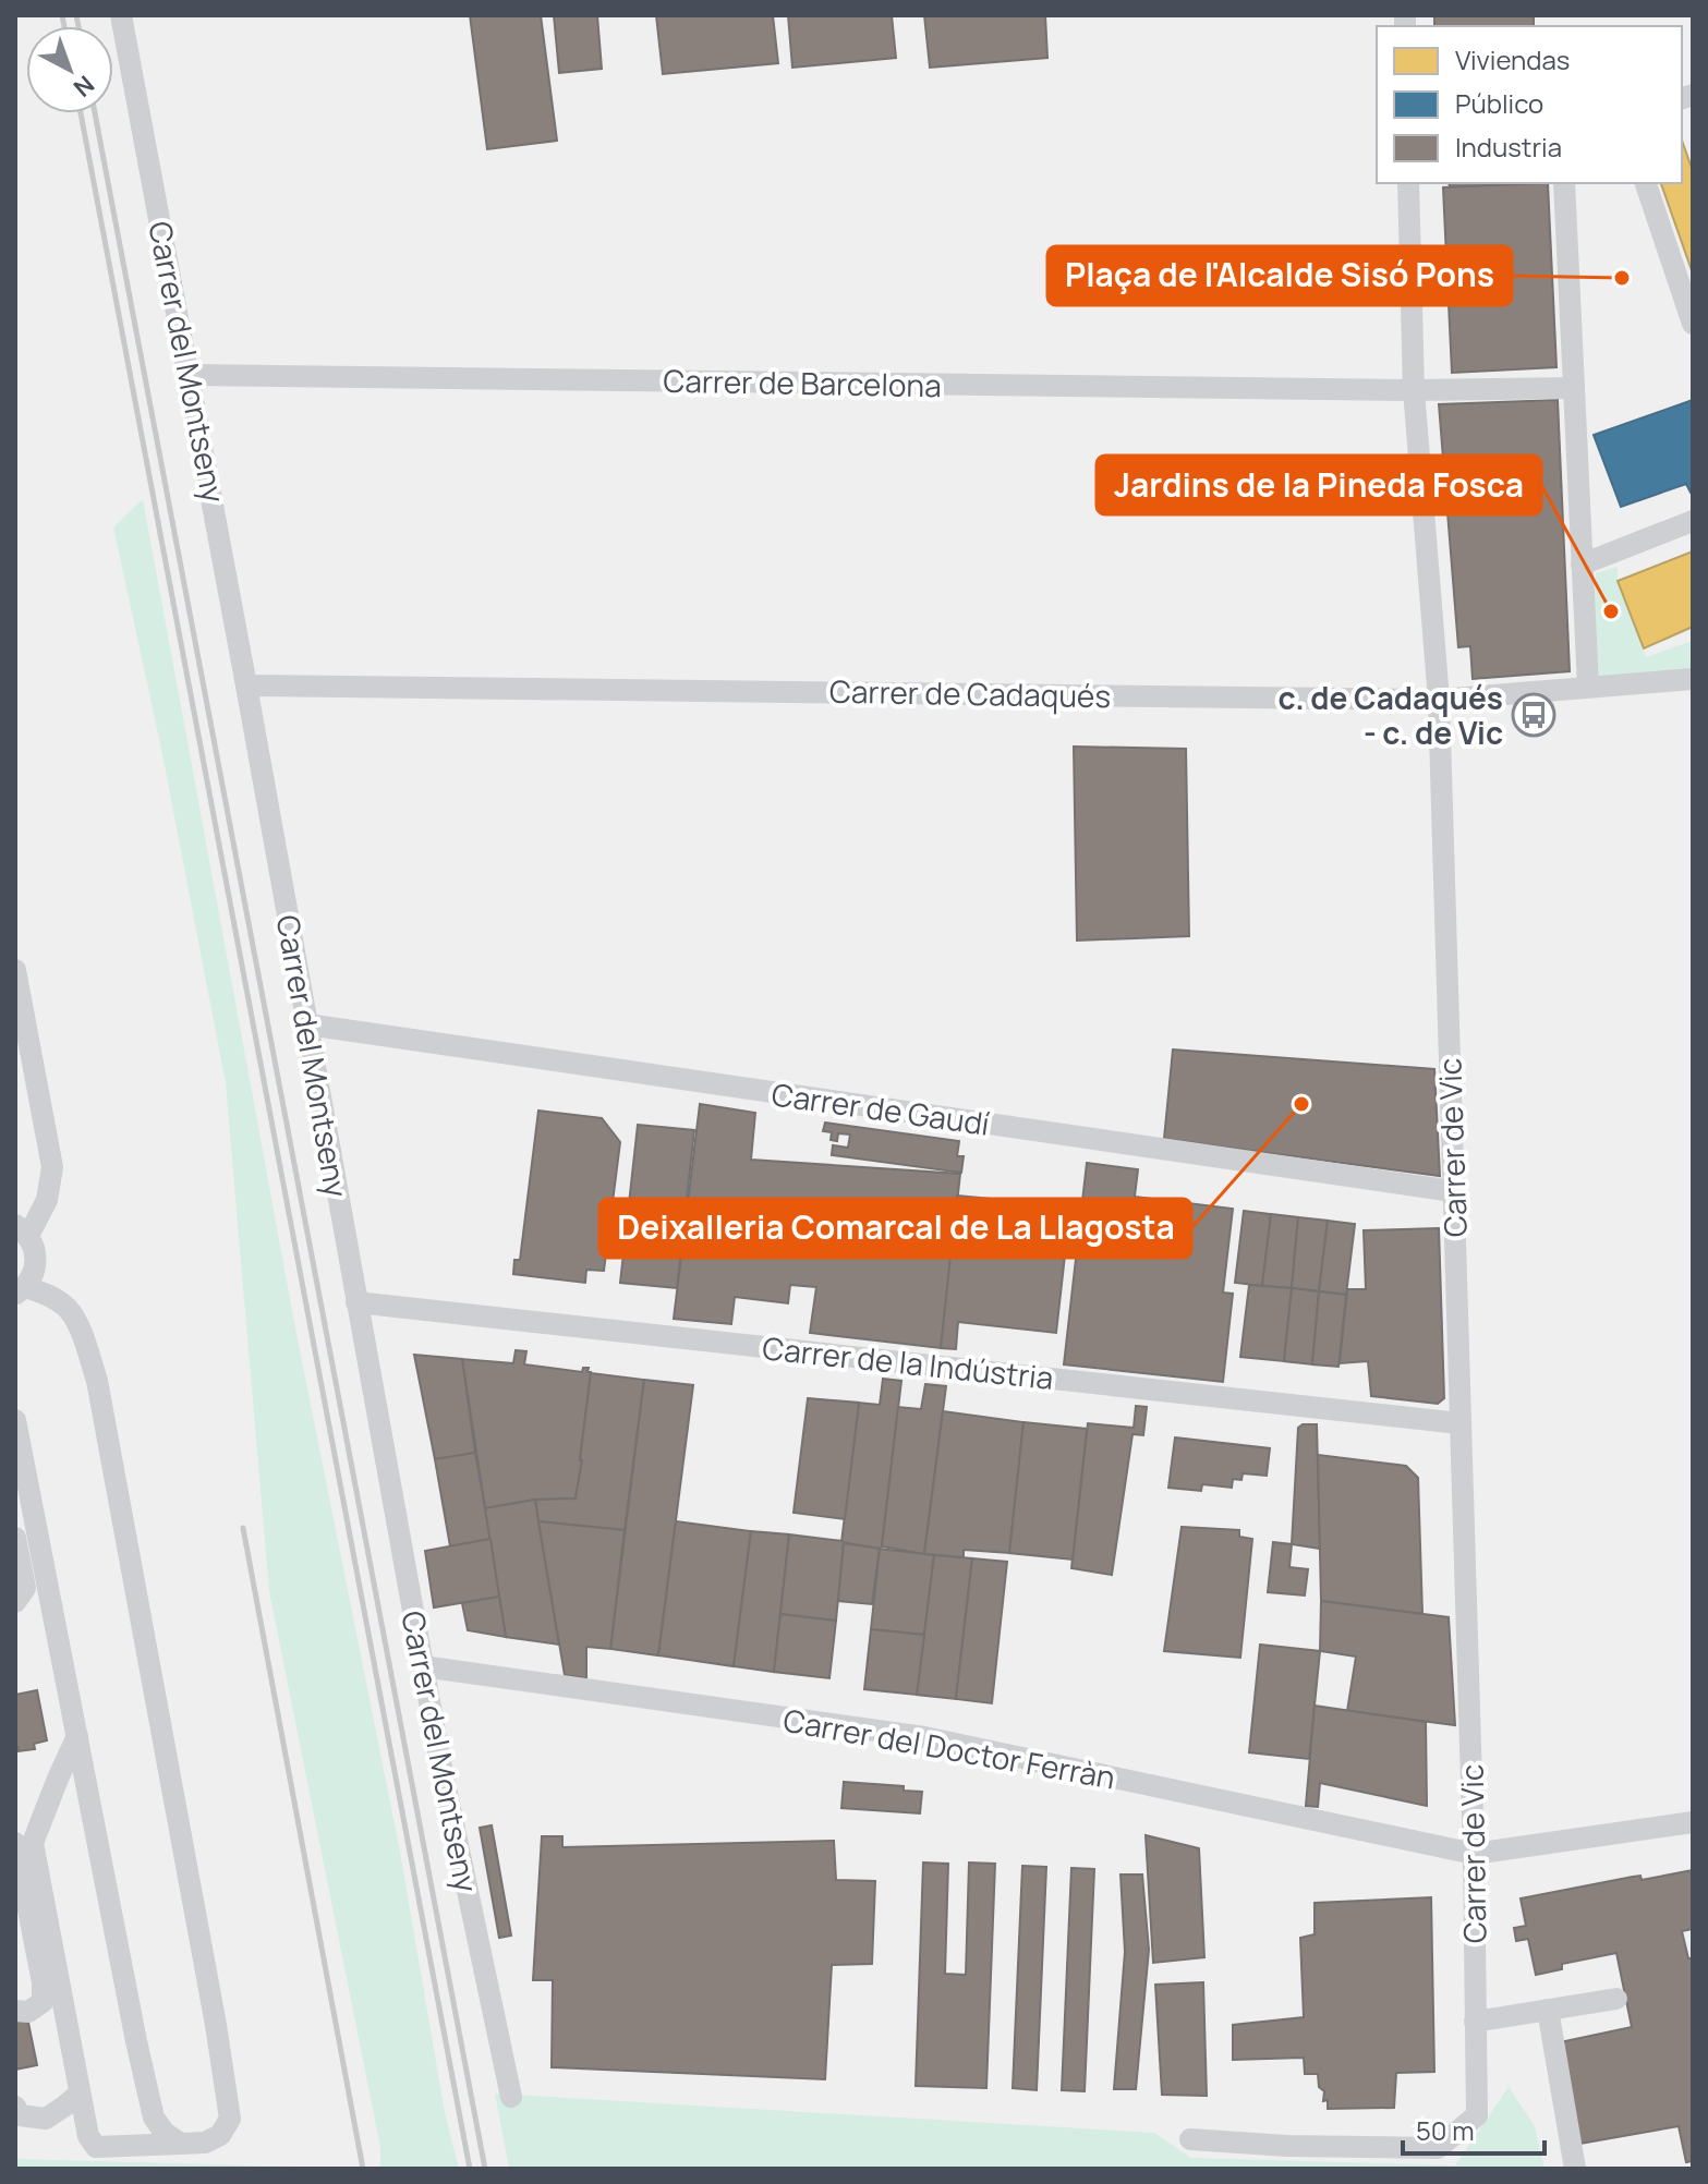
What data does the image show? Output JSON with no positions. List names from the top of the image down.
{
  "streets": {
    "street": [
      "Carrer del Montseny",
      "Carrer de Barcelona",
      "Carrer de Cadaqués",
      "Carrer de Gaudí",
      "Carrer de Vic",
      "Carrer de la Indústria",
      "Carrer del Doctor Ferràn"
    ]
  },
  "crossings": [
    ["Carrer del Montseny", "Carrer de Barcelona"],
    ["Carrer del Montseny", "Carrer de Cadaqués"],
    ["Carrer del Montseny", "Carrer de Gaudí"],
    ["Carrer del Montseny", "Carrer de la Indústria"],
    ["Carrer del Montseny", "Carrer del Doctor Ferràn"],
    ["Carrer de Barcelona", "Carrer de Vic"],
    ["Carrer de Cadaqués", "Carrer de Vic"],
    ["Carrer de Gaudí", "Carrer de Vic"],
    ["Carrer de Vic", "Carrer de la Indústria"],
    ["Carrer de Vic", "Carrer del Doctor Ferràn"]
  ],
  "places": {
    "other": ["Plaça de l'Alcalde Sisó Pons", "Jardins de la Pineda Fosca", "Deixalleria Comarcal de La Llagosta"],
    "bus stop": ["c. de Cadaqués - c. de Vic"]
  },
  "legend": ["Viviendas", "Público", "Industria"],
  "scale_bar": "50 m",
  "north": "bottom right"
}
